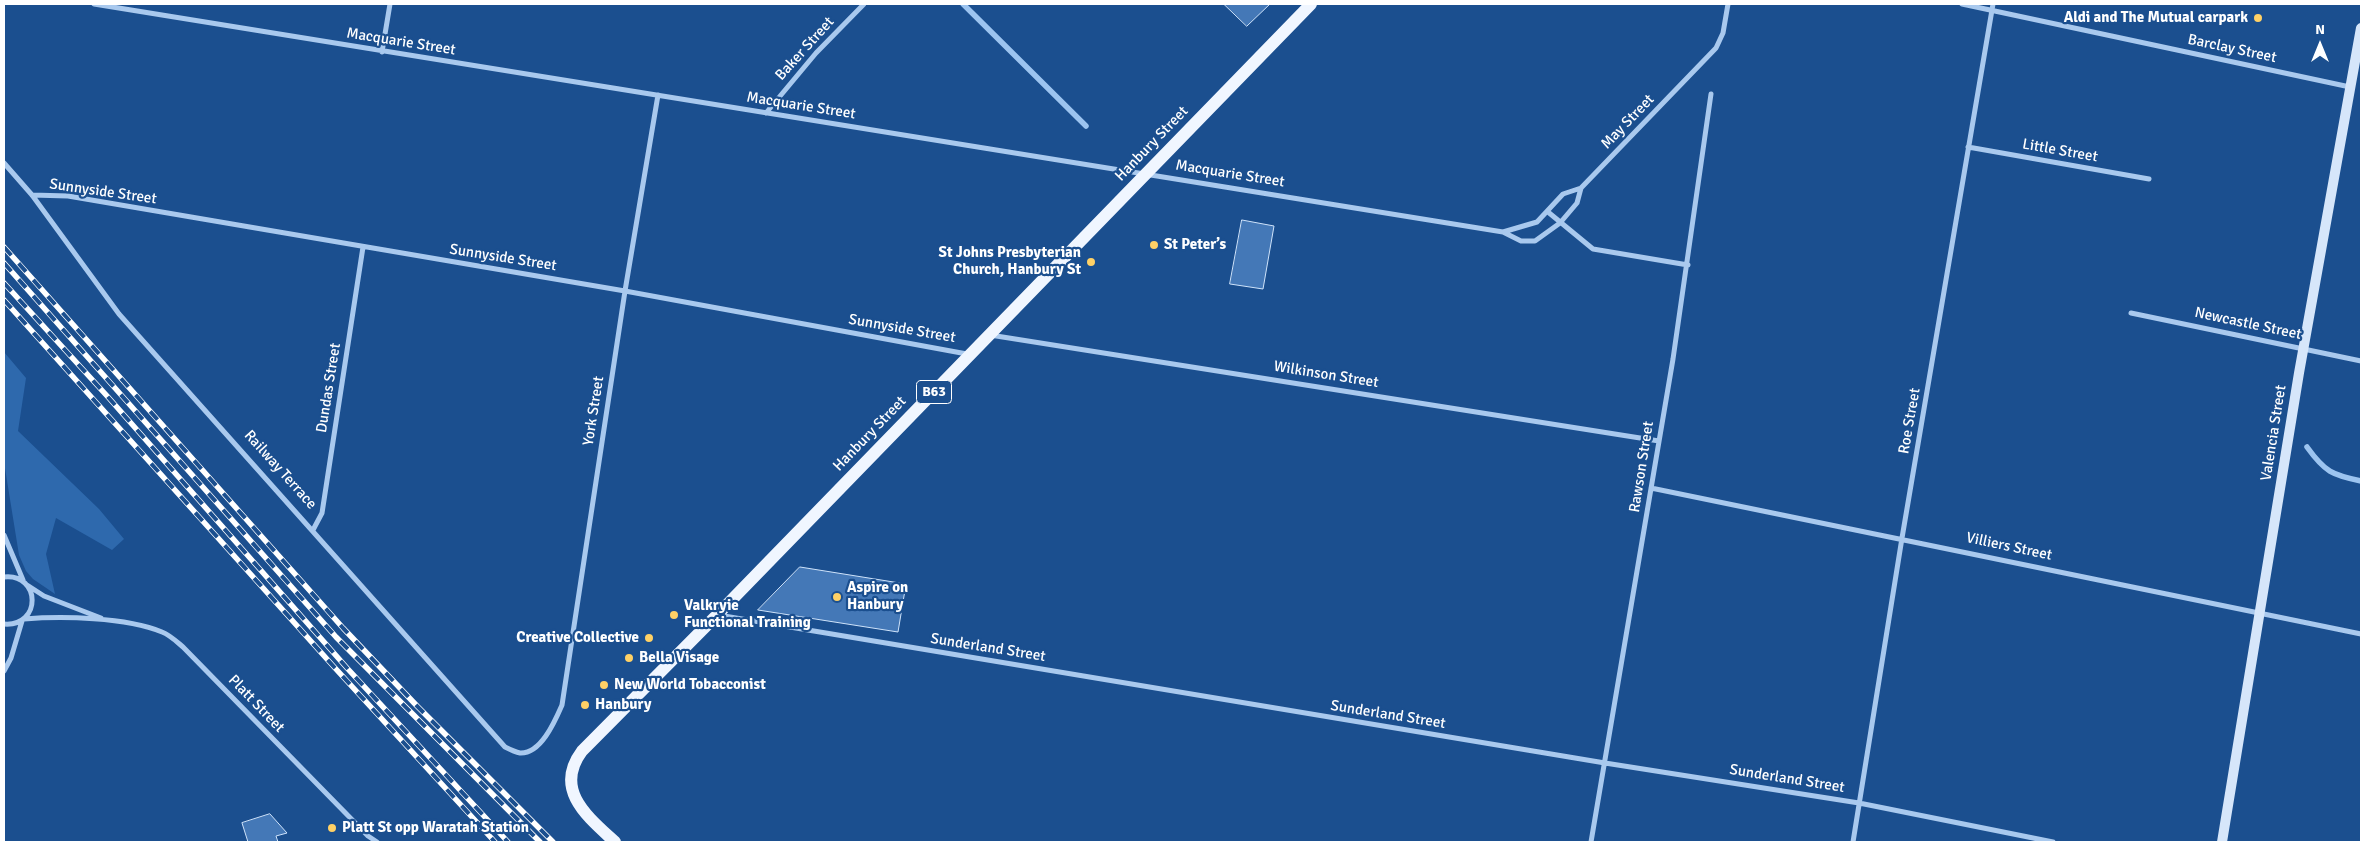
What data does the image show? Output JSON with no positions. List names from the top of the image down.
{
  "streets": {
    "main road": ["Hanbury Street", "B63"],
    "street": [
      "Macquarie Street",
      "Baker Street",
      "Barclay Street",
      "May Street",
      "Little Street",
      "Sunnyside Street",
      "Newcastle Street",
      "Wilkinson Street",
      "Dundas Street",
      "York Street",
      "Roe Street",
      "Valencia Street",
      "Rawson Street",
      "Railway Terrace",
      "Villiers Street",
      "Sunderland Street",
      "Platt Street"
    ]
  },
  "crossings": [
    ["Macquarie Street", "Baker Street"],
    ["Macquarie Street", "May Street"],
    ["Macquarie Street", "Hanbury Street"],
    ["Macquarie Street", "York Street"],
    ["Barclay Street", "Roe Street"],
    ["Barclay Street", "Valencia Street"],
    ["Hanbury Street", "Sunnyside Street"],
    ["Hanbury Street", "Wilkinson Street"],
    ["Hanbury Street", "Sunderland Street"],
    ["Little Street", "Roe Street"],
    ["Sunnyside Street", "Dundas Street"],
    ["Sunnyside Street", "York Street"],
    ["Sunnyside Street", "Railway Terrace"],
    ["Newcastle Street", "Valencia Street"],
    ["Wilkinson Street", "Rawson Street"],
    ["Dundas Street", "Railway Terrace"],
    ["York Street", "Railway Terrace"],
    ["Roe Street", "Villiers Street"],
    ["Roe Street", "Sunderland Street"],
    ["Valencia Street", "Villiers Street"],
    ["Rawson Street", "Villiers Street"],
    ["Rawson Street", "Sunderland Street"]
  ],
  "places": [
    "Aldi and The Mutual carpark",
    "St Peter’s",
    "St Johns Presbyterian Church, Hanbury St",
    "Aspire on Hanbury",
    "Valkryie Functional Training",
    "Creative Collective",
    "Bella Visage",
    "New World Tobacconist",
    "Hanbury",
    "Platt St opp Waratah Station"
  ],
  "north": "top"
}
